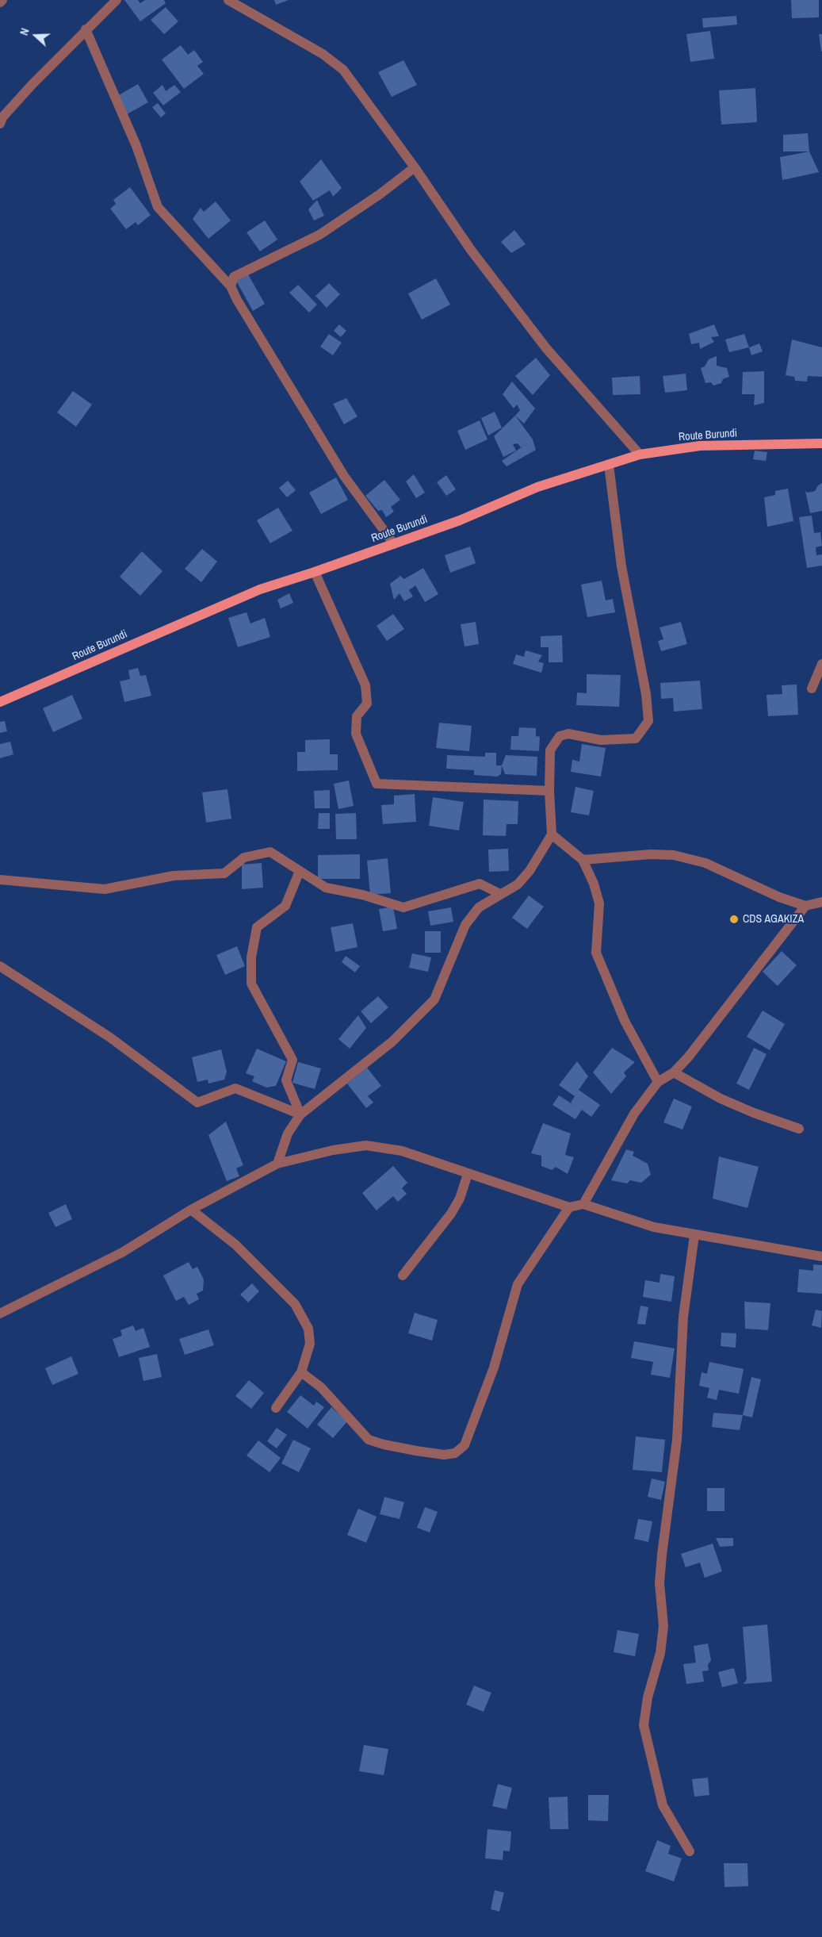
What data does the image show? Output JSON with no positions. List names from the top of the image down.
{
  "streets": {
    "main road": ["Route Burundi"]
  },
  "places": ["CDS AGAKIZA"],
  "north": "left"
}
